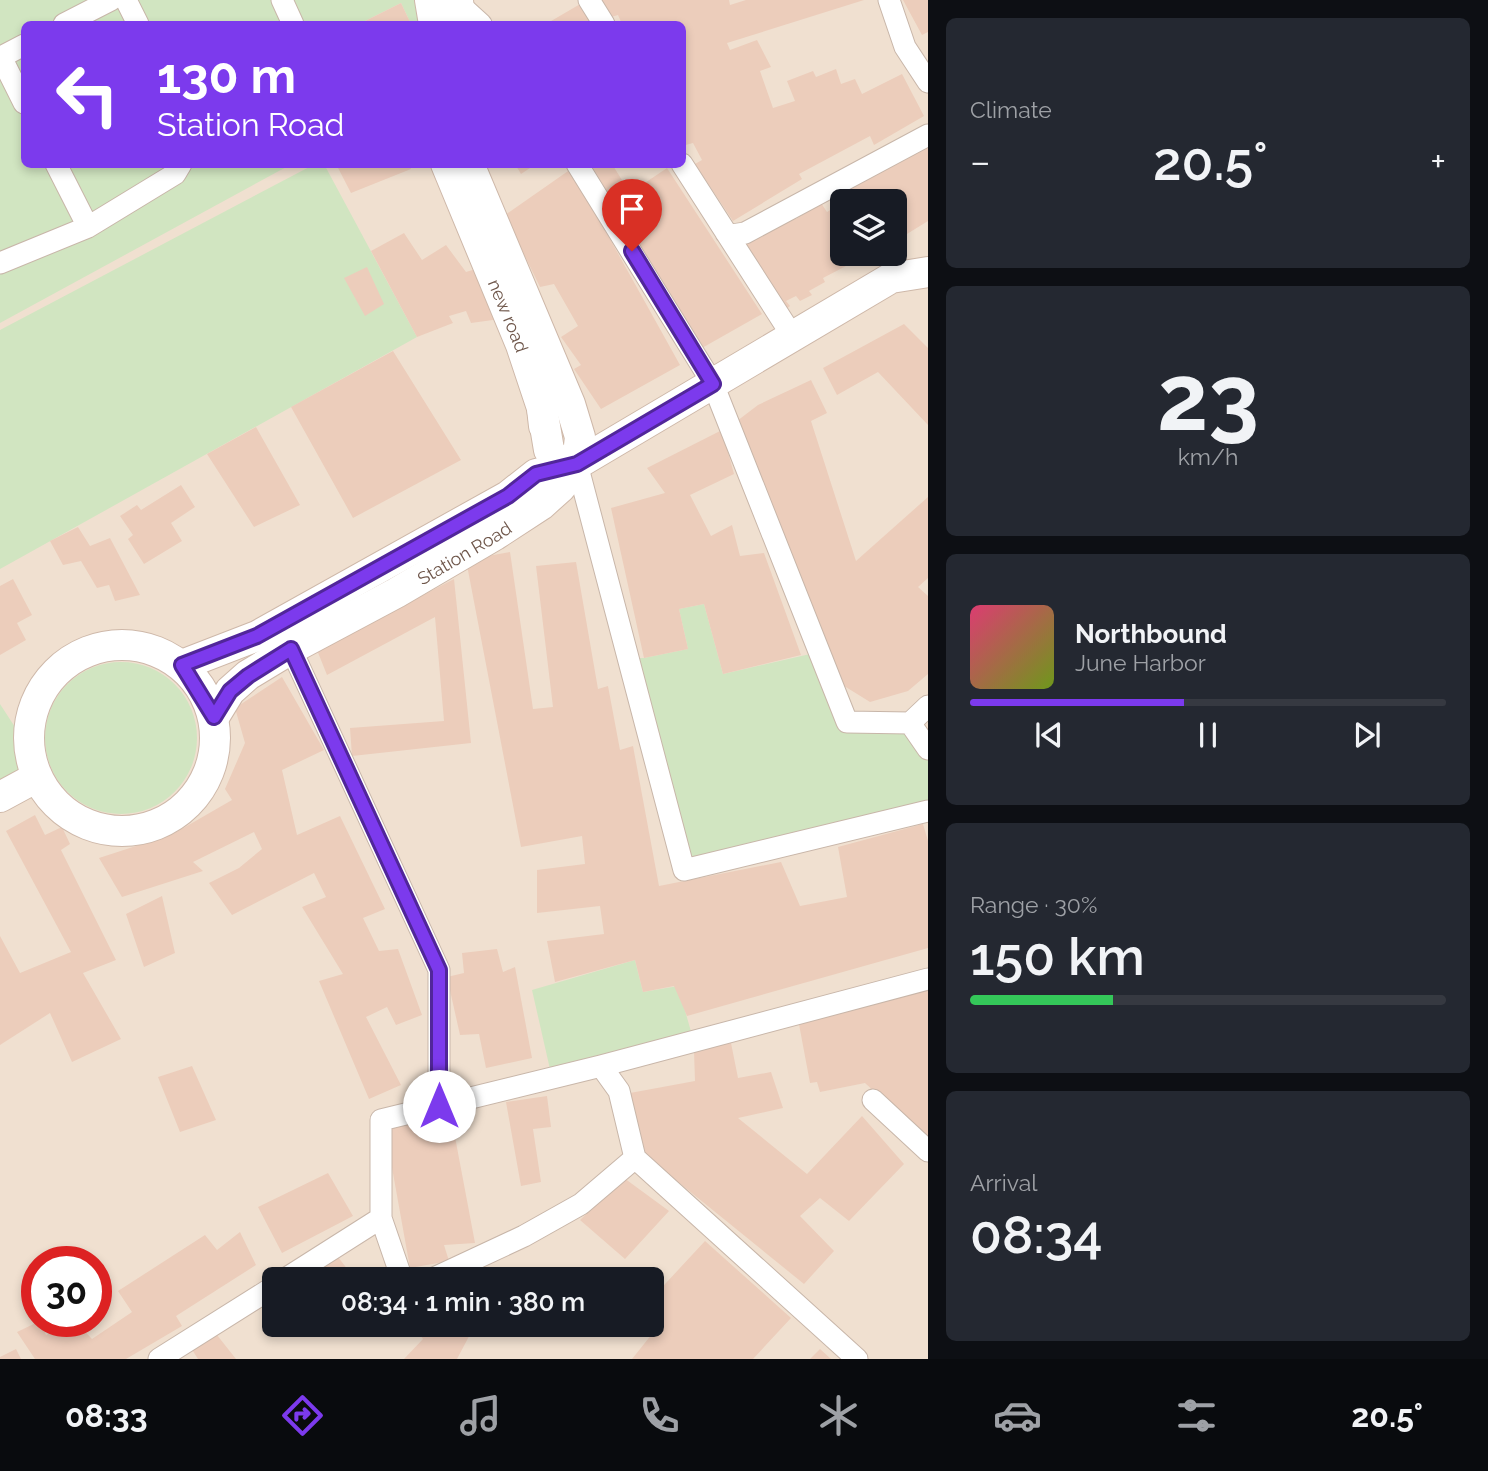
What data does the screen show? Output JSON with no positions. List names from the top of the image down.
{
  "streets": {
    "main road": ["new road", "Station Road"]
  },
  "crossings": [
    ["new road", "Station Road"]
  ],
  "page": {
    "tile": [
      "Climate",
      ["23", "km/h"],
      ["Range · 30%", "150 km"],
      ["Arrival", "08:34"]
    ],
    "turn": ["130 m", "Station Road"],
    "heat": ["−", "20.5°", "+"],
    "song": ["Northbound", "June Harbor"],
    "limit": "30",
    "trip": "08:34 · 1 min · 380 m",
    "tabs": ["08:33", "20.5°"]
  }
}
